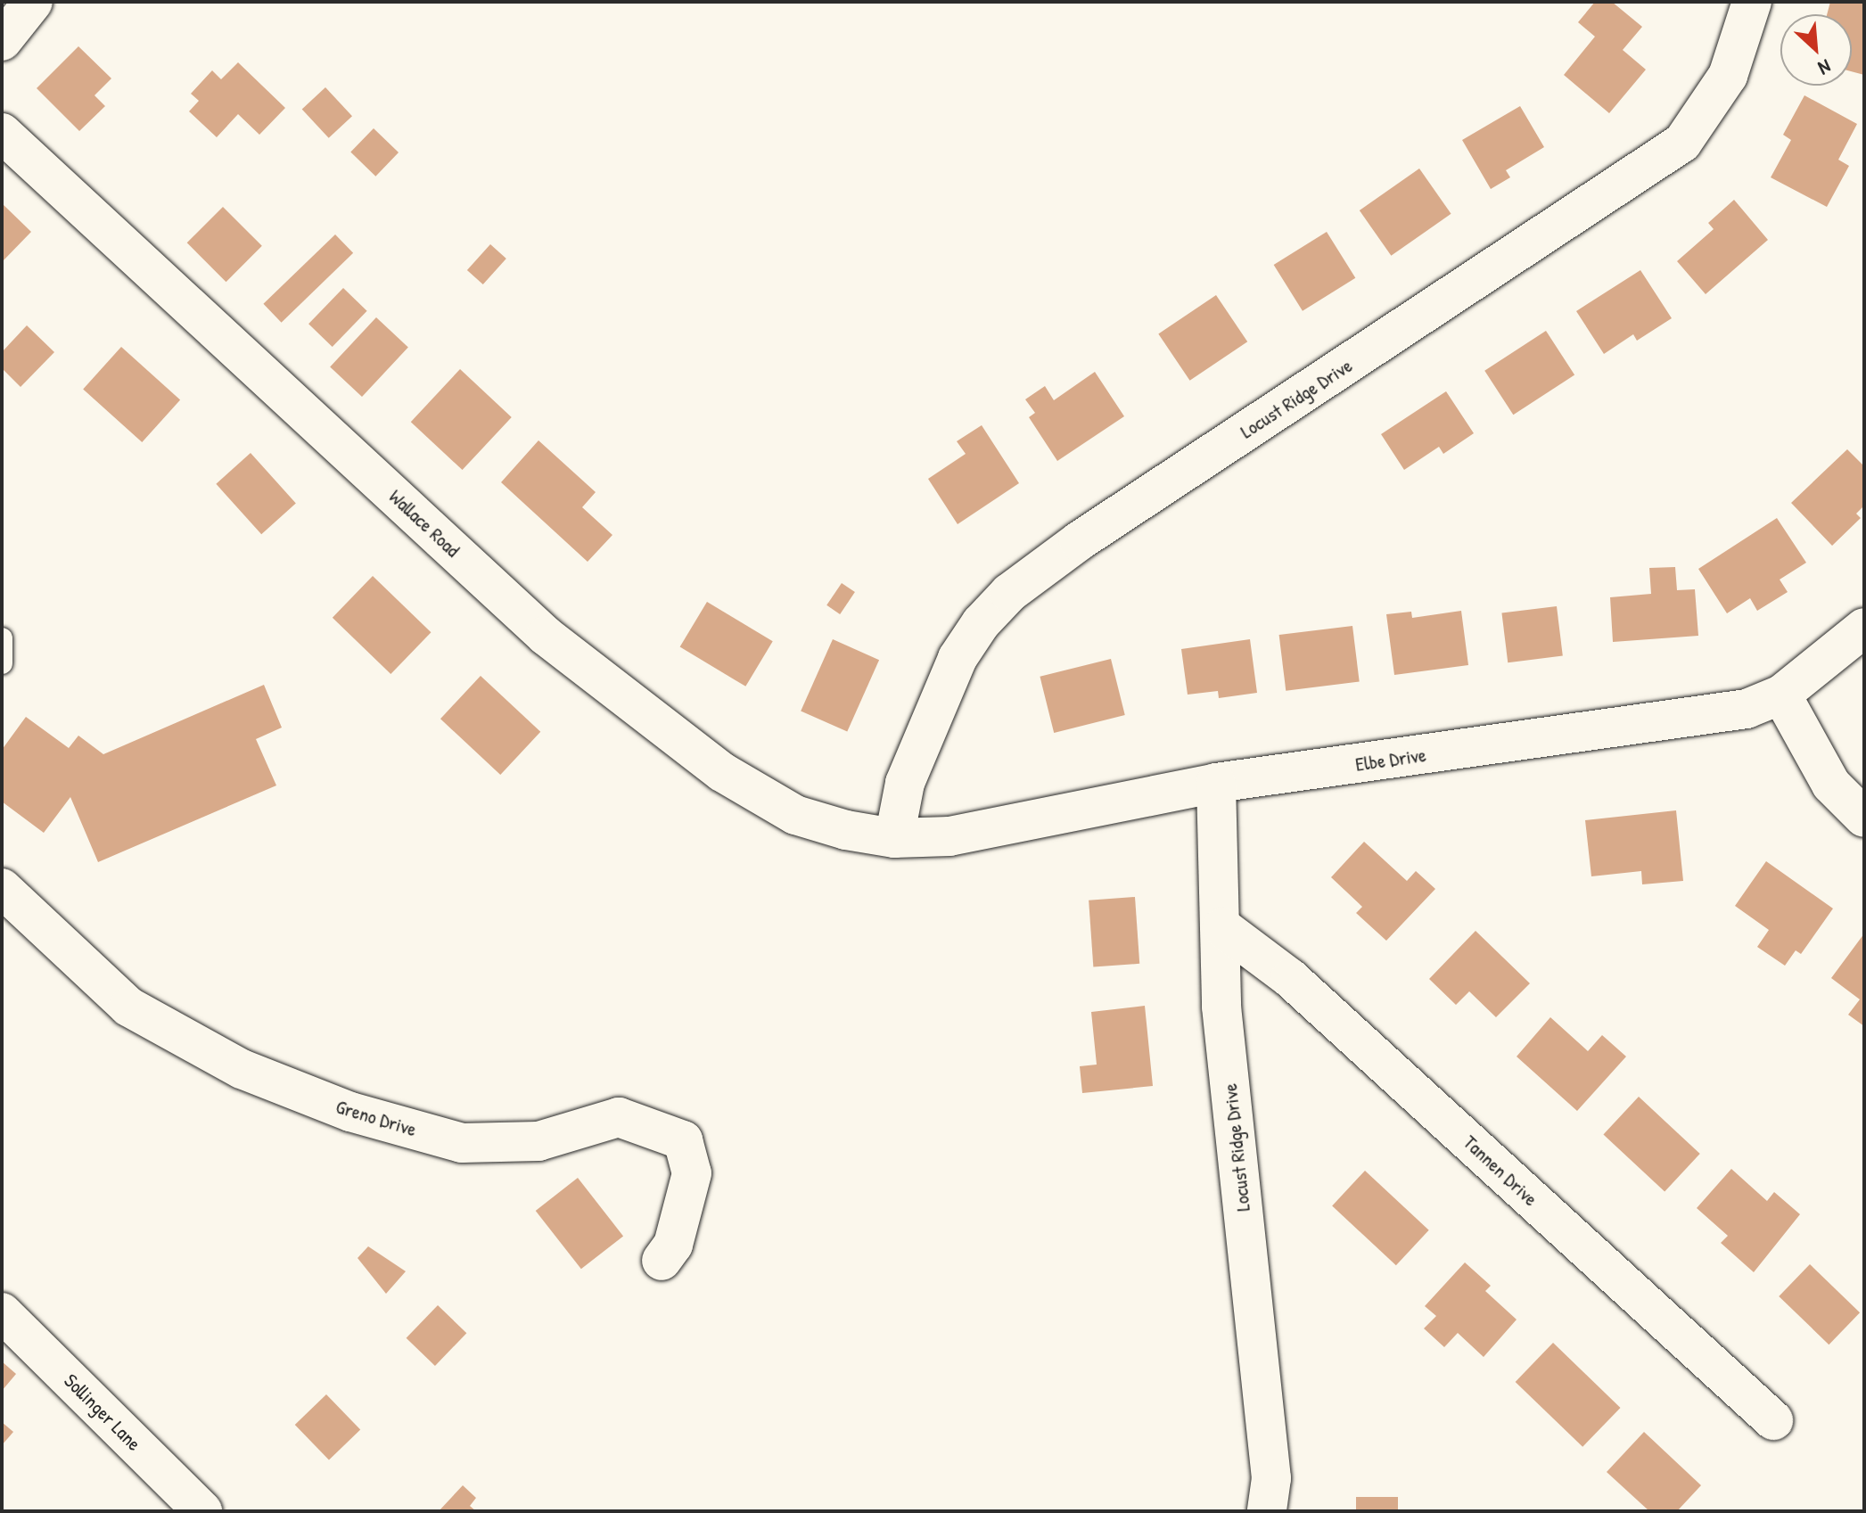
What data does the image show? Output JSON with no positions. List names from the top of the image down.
{
  "streets": {
    "street": [
      "Locust Ridge Drive",
      "Wallace Road",
      "Elbe Drive",
      "Greno Drive",
      "Tannen Drive",
      "Sollinger Lane"
    ]
  },
  "crossings": [
    ["Locust Ridge Drive", "Wallace Road"],
    ["Locust Ridge Drive", "Elbe Drive"],
    ["Locust Ridge Drive", "Tannen Drive"],
    ["Wallace Road", "Elbe Drive"]
  ],
  "north": "bottom right"
}
